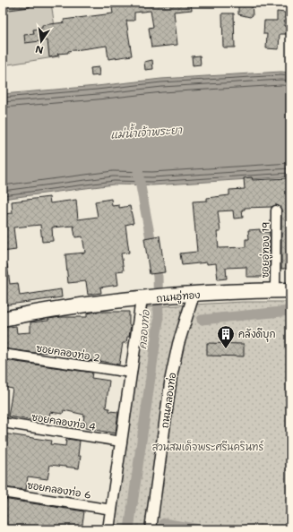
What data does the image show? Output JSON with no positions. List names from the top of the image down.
{
  "streets": {
    "main road": ["ถนนอู่ทอง"],
    "street": [
      "ซอยอู่ทอง 19",
      "ซอยคลองท่อ 2",
      "ถนนคลองท่อ",
      "ซอยคลองท่อ 4",
      "ซอยคลองท่อ 6"
    ]
  },
  "crossings": [
    ["ซอยอู่ทอง 19", "ถนนอู่ทอง"],
    ["ถนนอู่ทอง", "ถนนคลองท่อ"]
  ],
  "water": ["แม่น้ำเจ้าพระยา", "คลองท่อ"],
  "parks": ["สวนสมเด็จพระศรีนครินทร์"],
  "places": {
    "building": ["คลังดีบุก"]
  },
  "north": "bottom"
}
